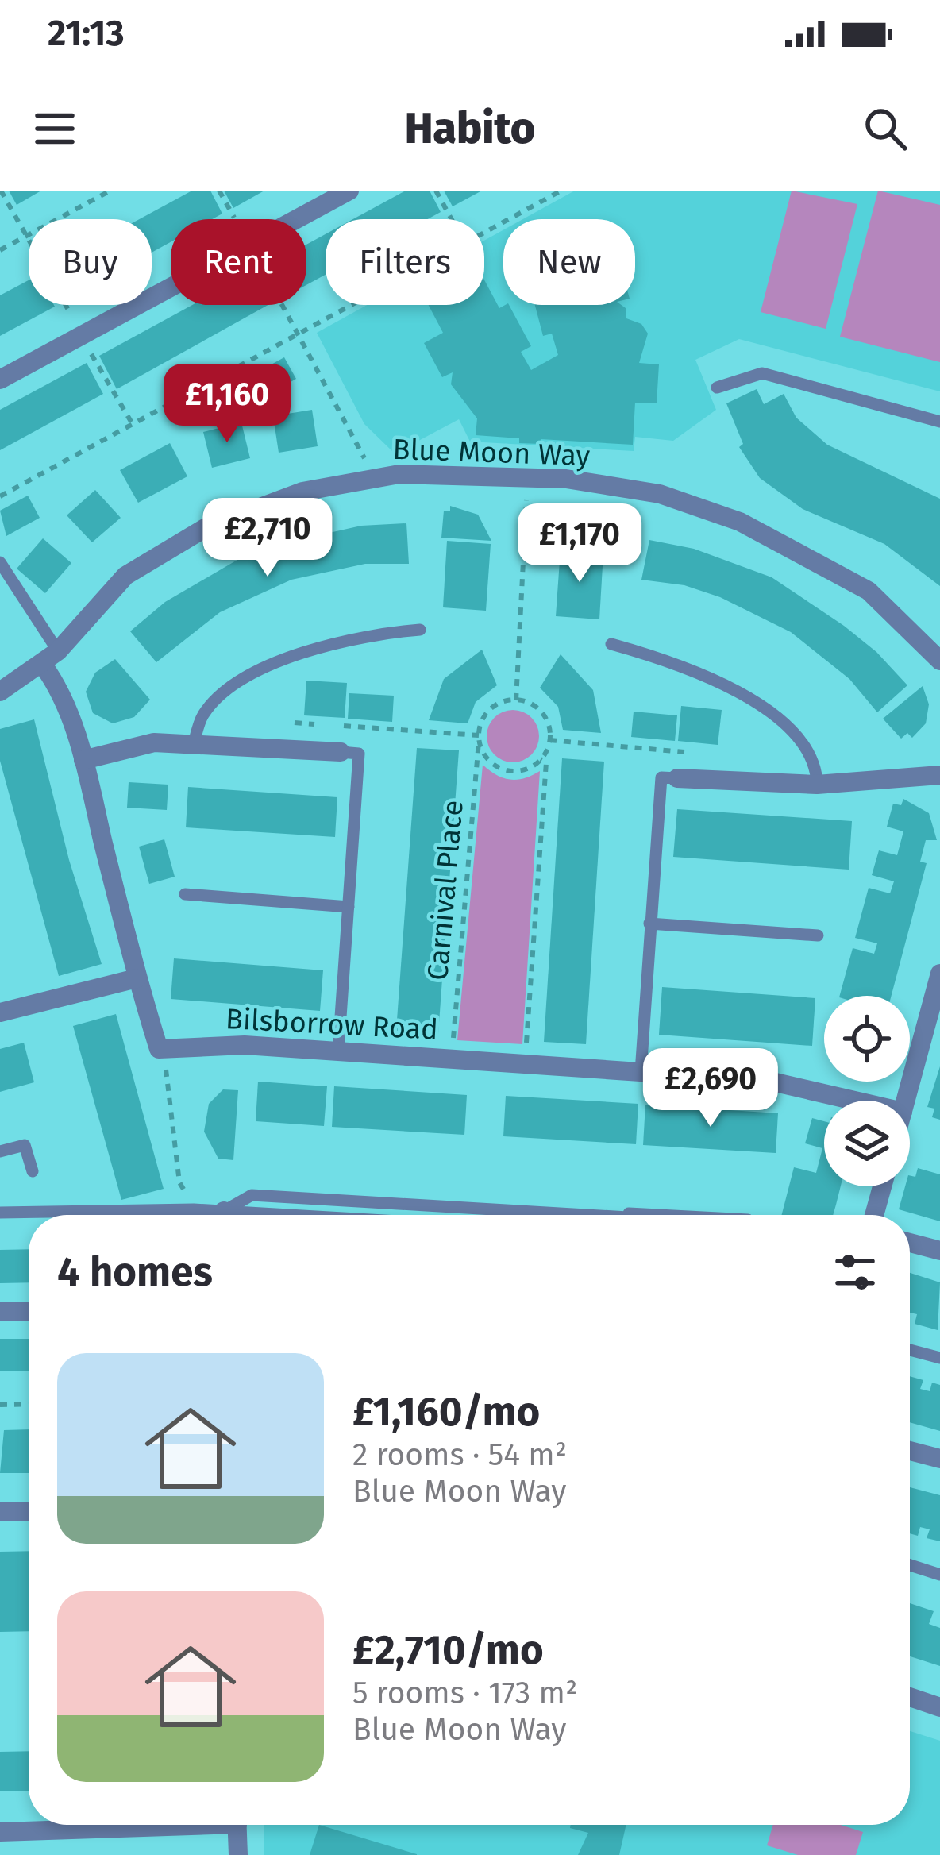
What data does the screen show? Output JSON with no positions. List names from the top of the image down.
{
  "streets": {
    "street": ["Blue Moon Way", "Bilsborrow Road"],
    "path": ["Carnival Place"]
  },
  "page": {
    "status": "21:13",
    "header": "Habito",
    "chip": [
      "Buy",
      "Rent",
      "Filters",
      "New"
    ],
    "price": [
      "£1,160",
      "£2,710",
      "£1,170",
      "£2,690"
    ],
    "heading": "4 homes",
    "list": [
      {
        "name": "£1,160/mo",
        "note": "2 rooms · 54 m² · Blue Moon Way"
      },
      {
        "name": "£2,710/mo",
        "note": "5 rooms · 173 m² · Blue Moon Way"
      }
    ]
  }
}
